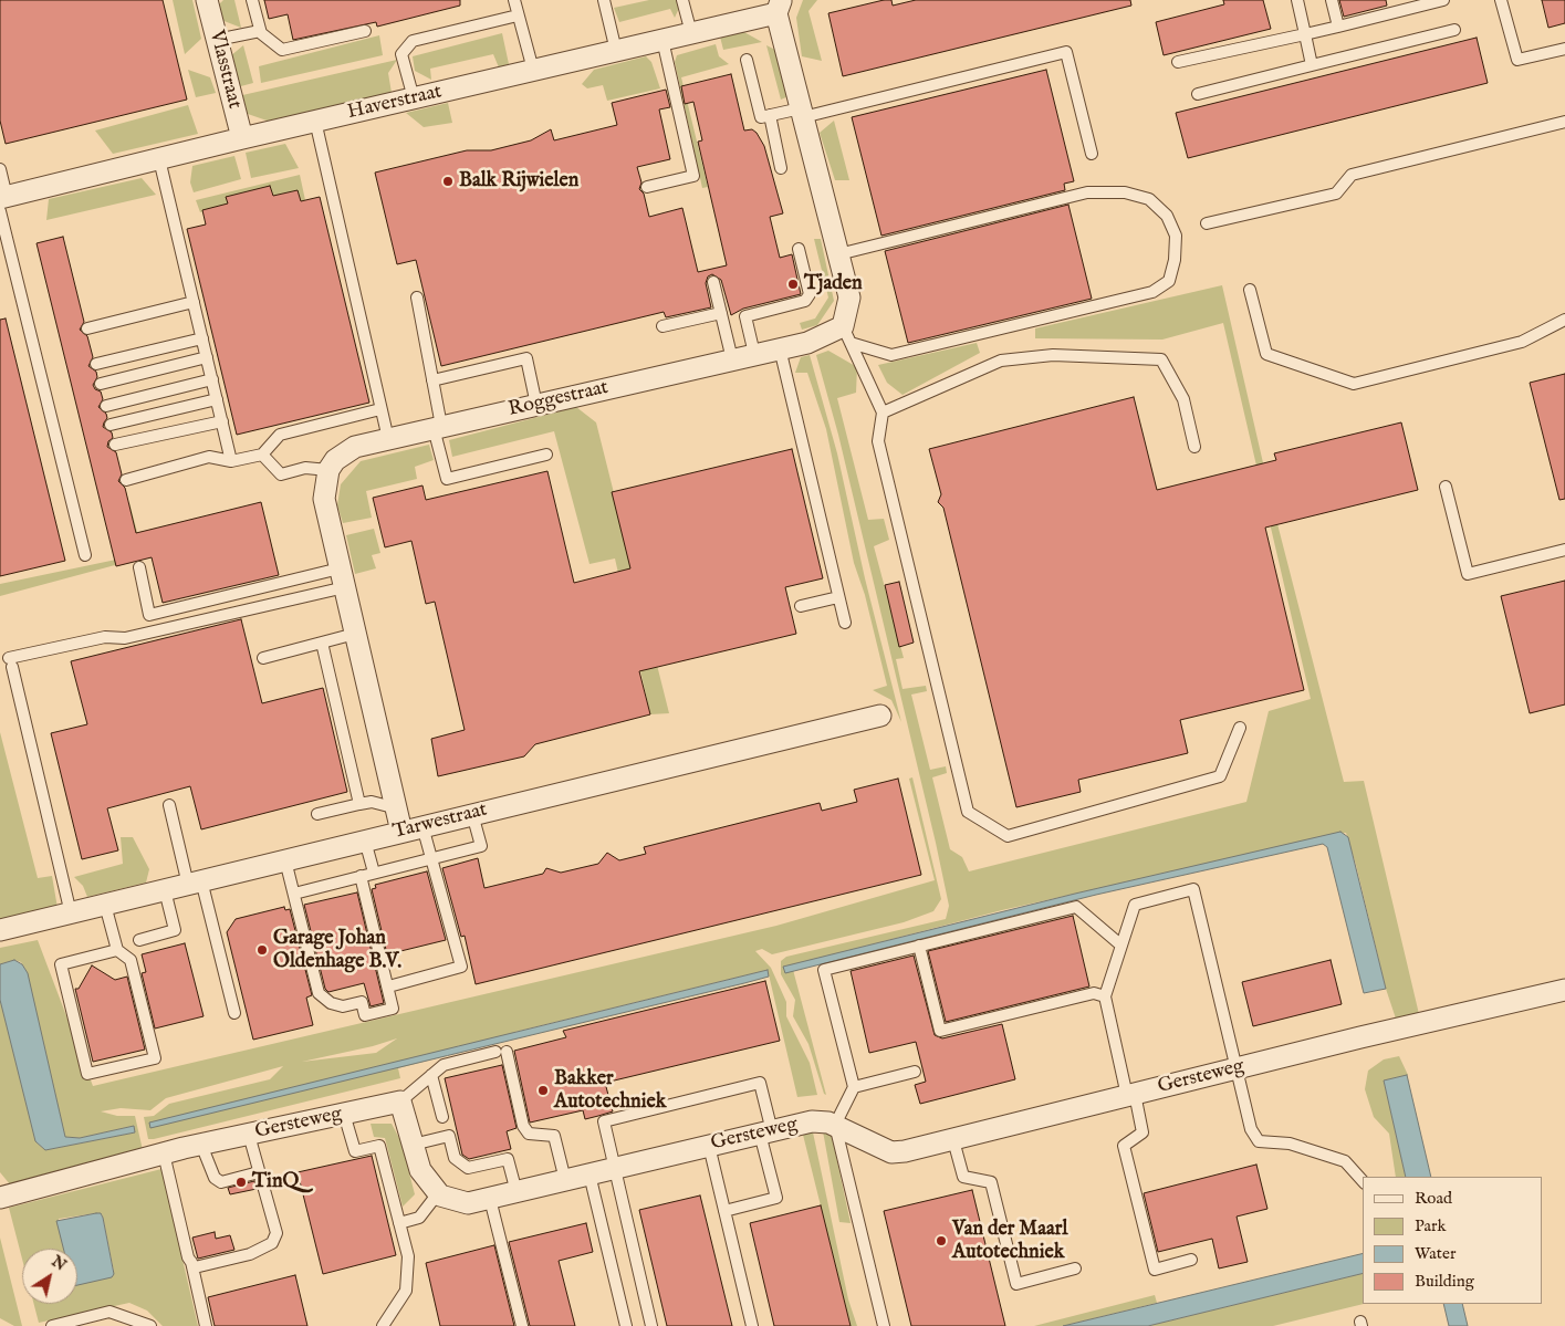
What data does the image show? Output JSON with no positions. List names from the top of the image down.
{
  "streets": {
    "street": [
      "Vlasstraat",
      "Haverstraat",
      "Roggestraat",
      "Tarwestraat",
      "Gersteweg"
    ]
  },
  "crossings": [
    ["Vlasstraat", "Haverstraat"]
  ],
  "places": [
    "Balk Rijwielen",
    "Tjaden",
    "Garage Johan Oldenhage B.V.",
    "Bakker Autotechniek",
    "TinQ",
    "Van der Maarl Autotechniek"
  ],
  "legend": [
    "Road",
    "Park",
    "Water",
    "Building"
  ],
  "north": "top right"
}
